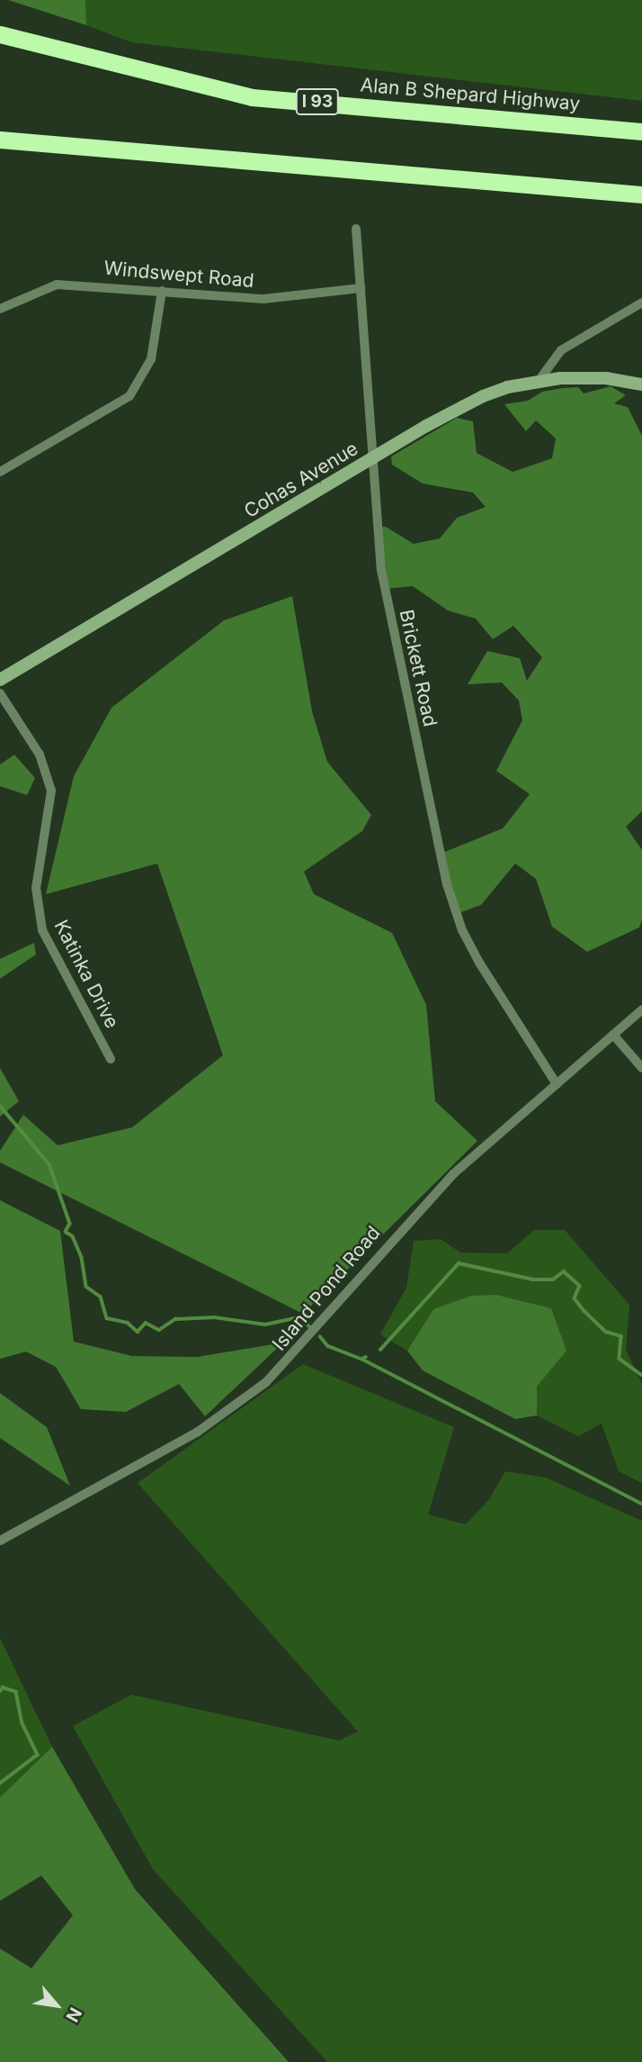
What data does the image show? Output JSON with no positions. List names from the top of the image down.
{
  "streets": {
    "highway": ["Alan B Shepard Highway", "I 93"],
    "street": [
      "Windswept Road",
      "Cohas Avenue",
      "Brickett Road",
      "Katinka Drive",
      "Island Pond Road"
    ]
  },
  "crossings": [
    ["Windswept Road", "Brickett Road"],
    ["Cohas Avenue", "Brickett Road"],
    ["Brickett Road", "Island Pond Road"]
  ],
  "north": "bottom right"
}
